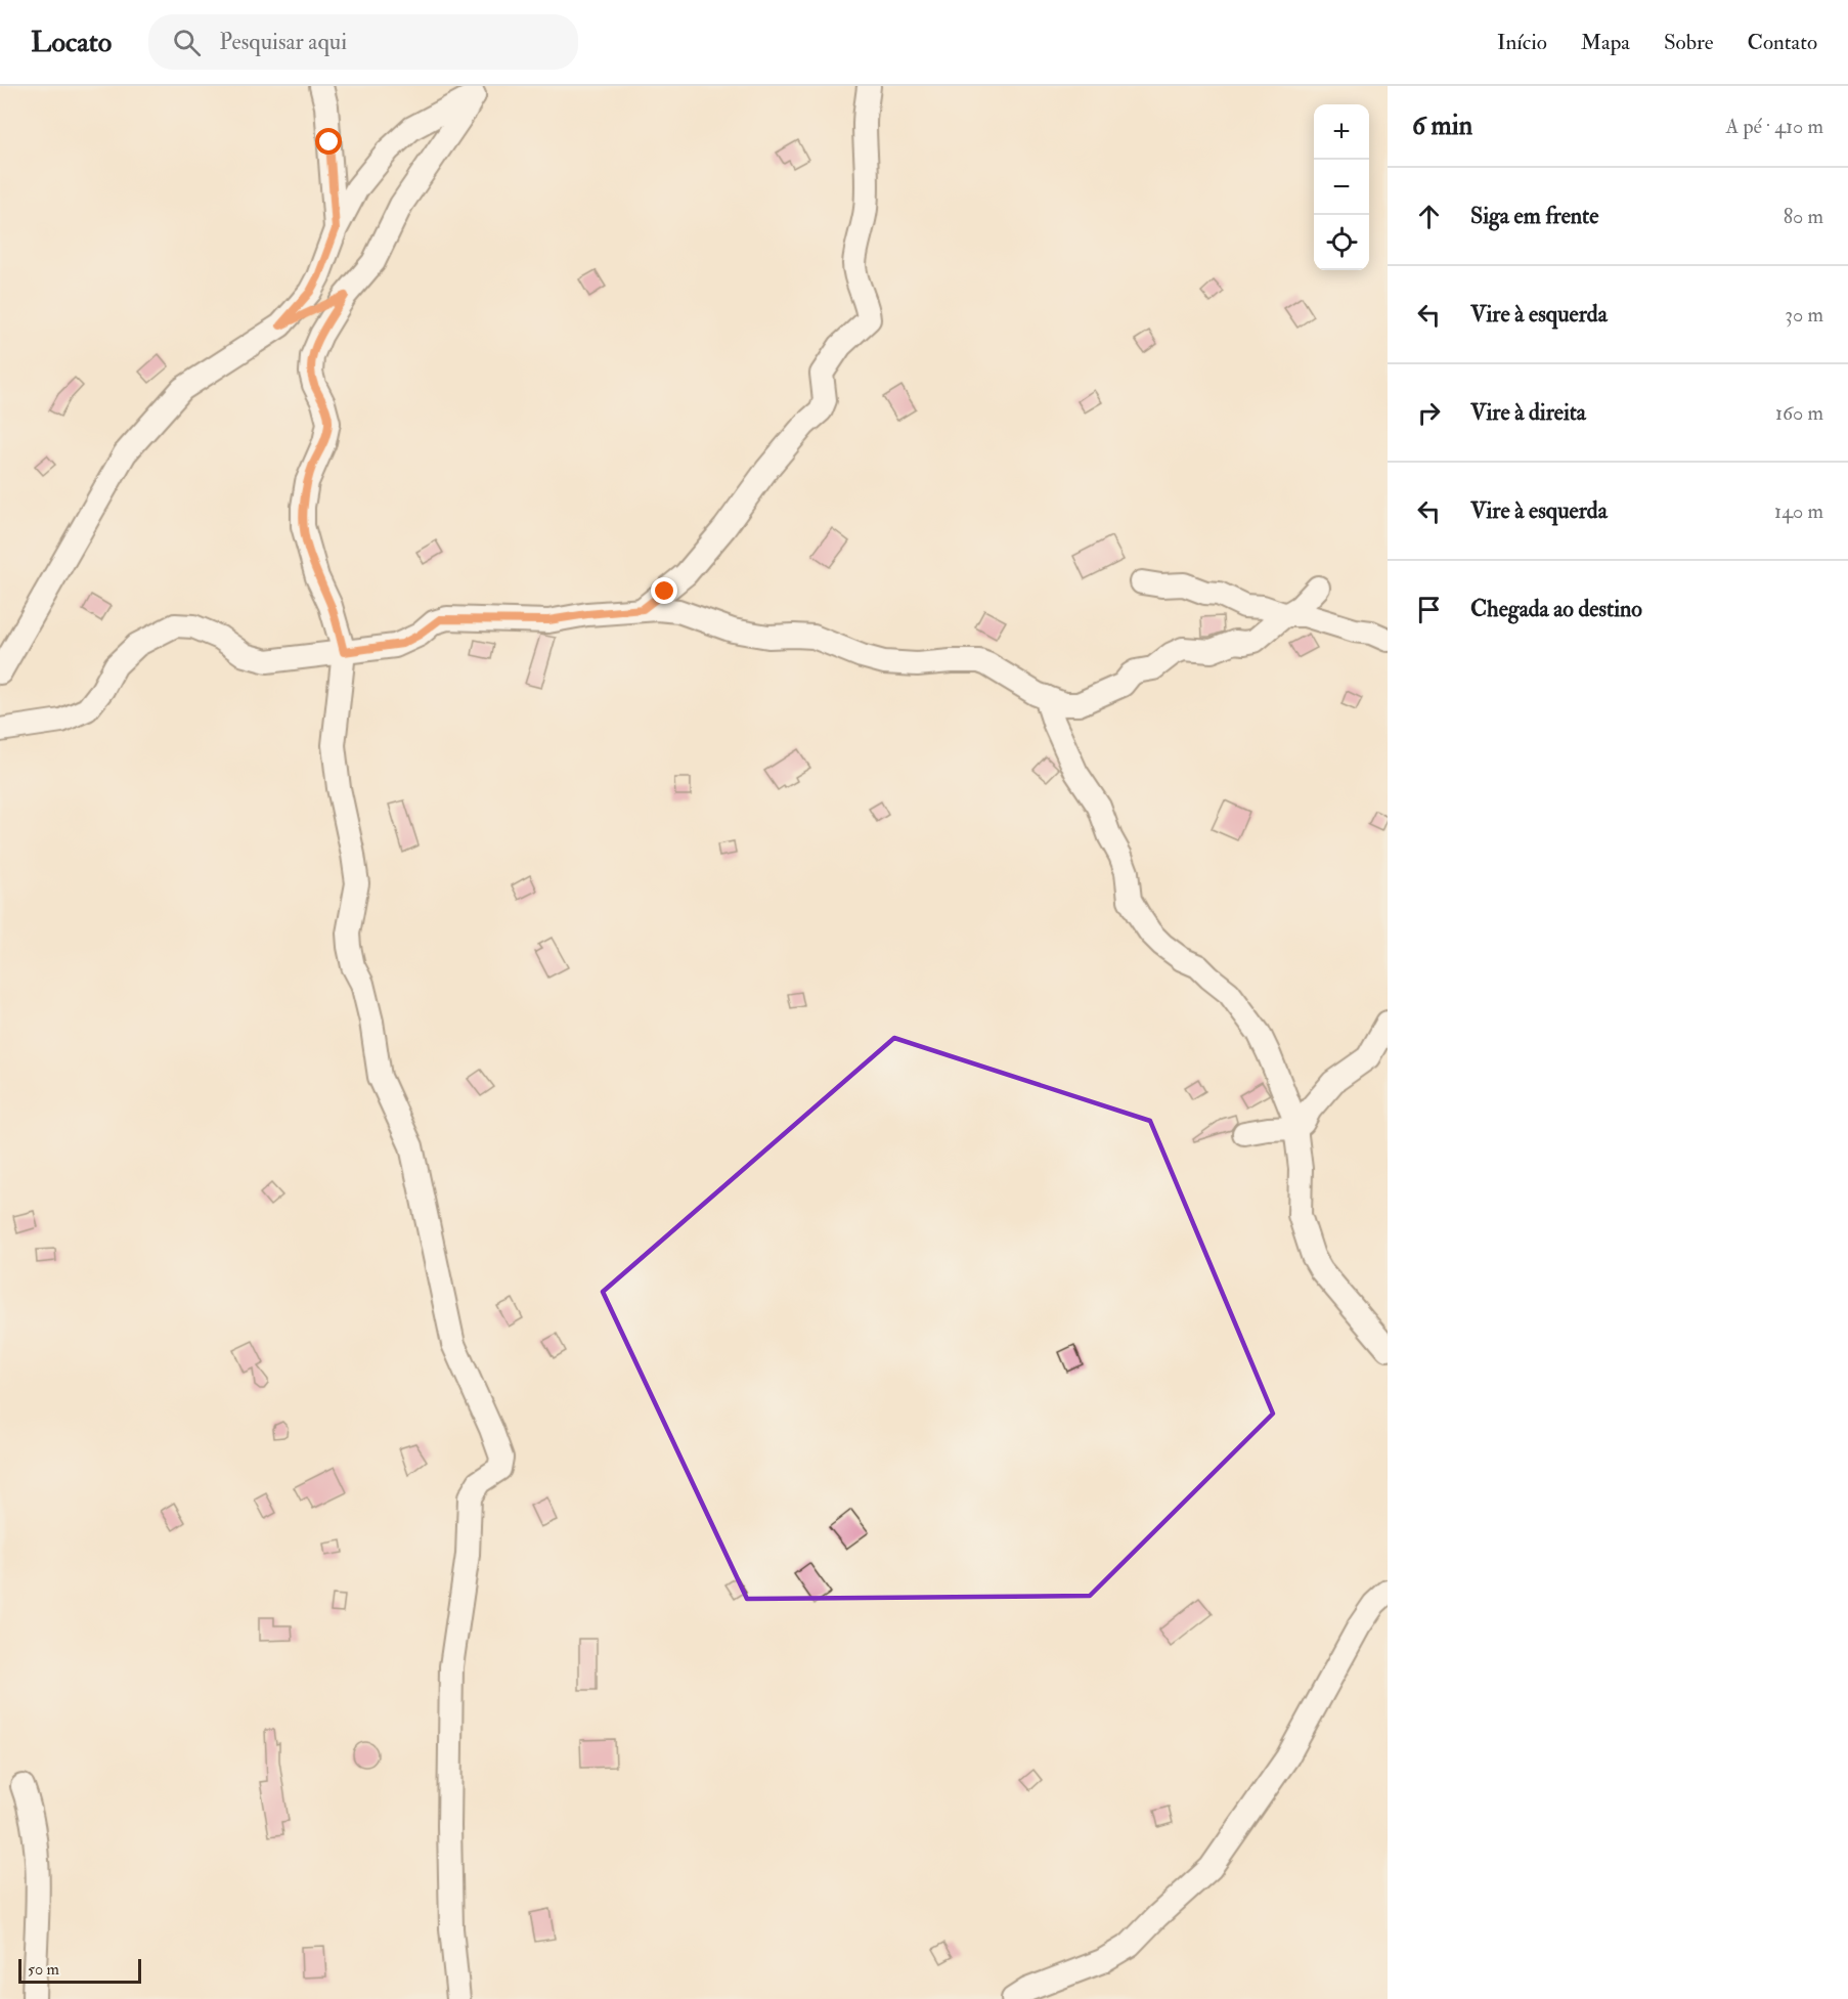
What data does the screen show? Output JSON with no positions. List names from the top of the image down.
{
  "scale_bar": "50 m",
  "page": {
    "header": "Locato",
    "search": "Pesquisar aqui",
    "nav": [
      "Início",
      "Mapa",
      "Sobre",
      "Contato"
    ],
    "heading": ["6 min", "A pé · 410 m"],
    "map_buttons": ["+", "−"],
    "list": [
      ["Siga em frente", "80 m"],
      ["Vire à esquerda", "30 m"],
      ["Vire à direita", "160 m"],
      ["Vire à esquerda", "140 m"],
      "Chegada ao destino"
    ],
    "scale": "50 m"
  }
}
